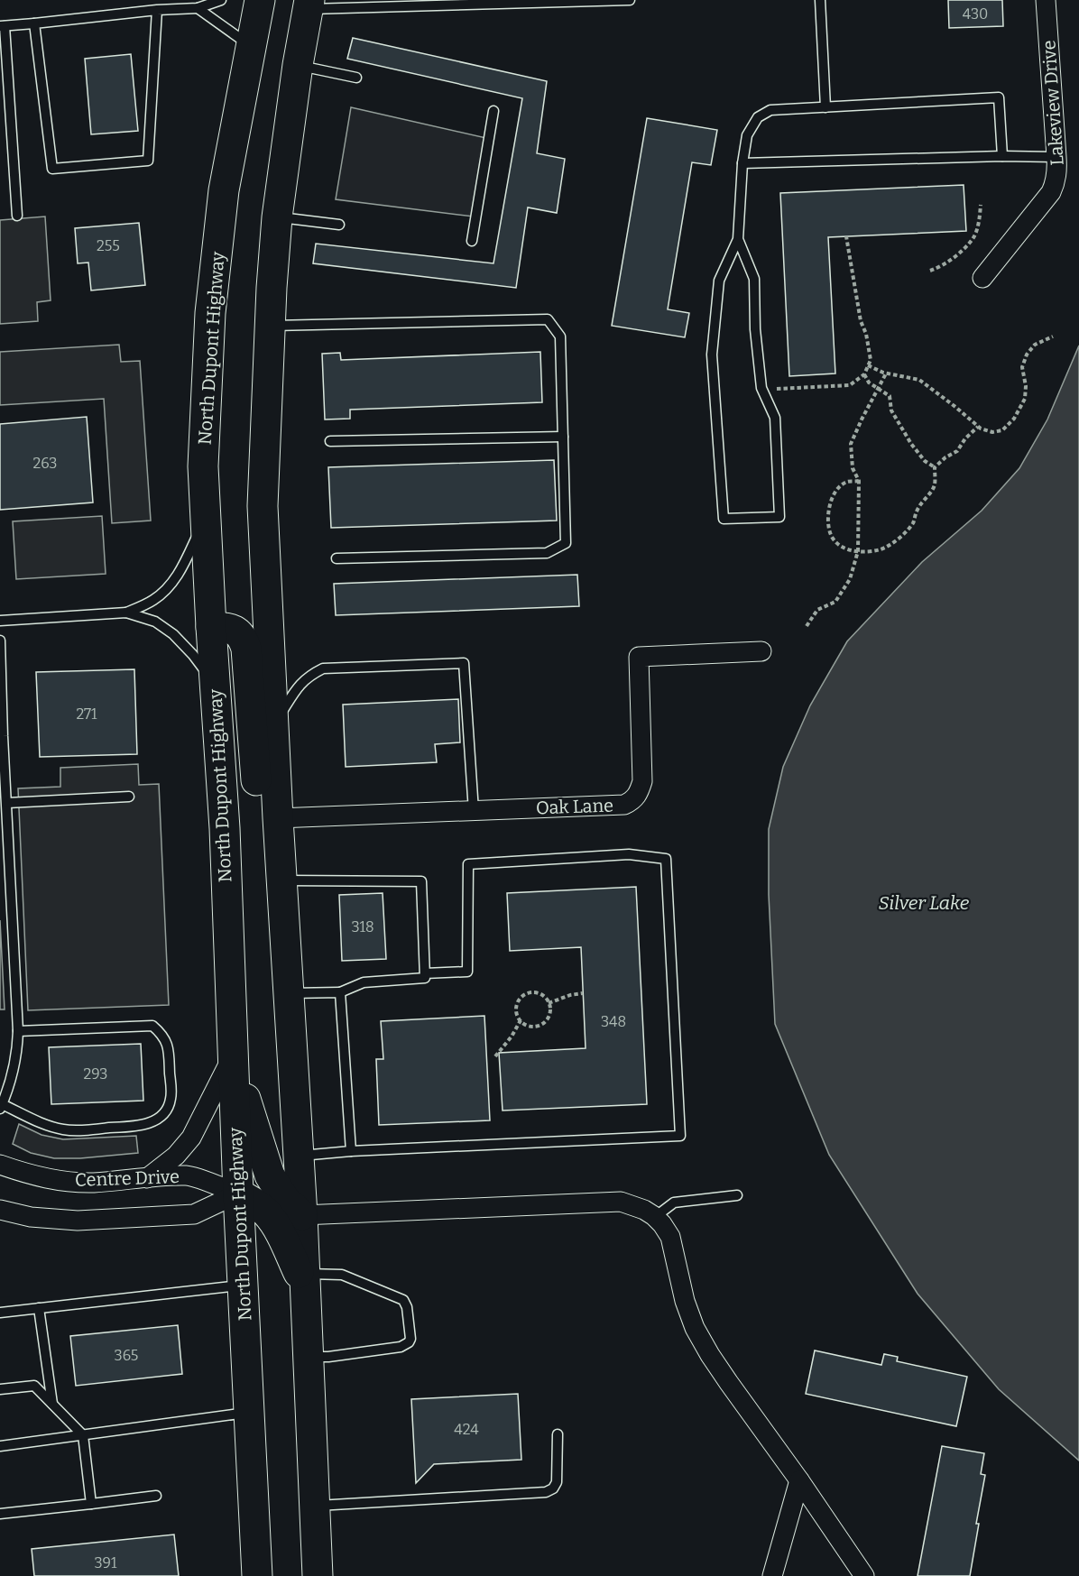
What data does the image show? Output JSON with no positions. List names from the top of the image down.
{
  "streets": {
    "highway": ["North Dupont Highway"],
    "street": ["Lakeview Drive", "Oak Lane", "Centre Drive"]
  },
  "crossings": [
    ["North Dupont Highway", "Centre Drive"]
  ],
  "water": ["Silver Lake"],
  "house_numbers": [
    "430",
    "255",
    "263",
    "271",
    "318",
    "348",
    "293",
    "365",
    "424",
    "391"
  ]
}
